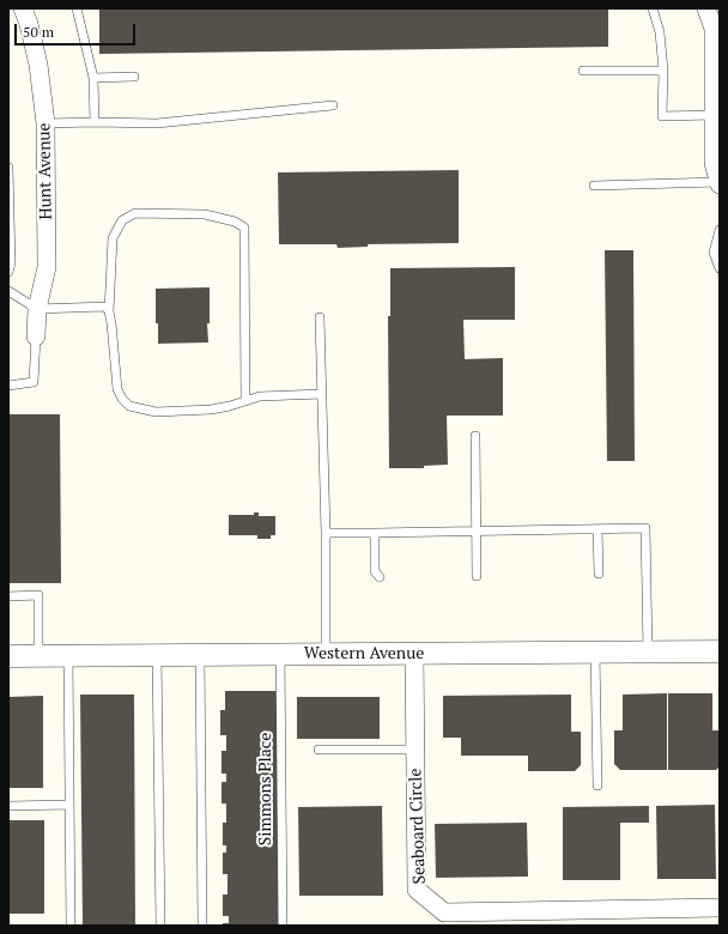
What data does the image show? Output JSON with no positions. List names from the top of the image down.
{
  "streets": {
    "street": ["Hunt Avenue", "Western Avenue", "Seaboard Circle"],
    "lane": ["Simmons Place"]
  },
  "crossings": [
    ["Western Avenue", "Simmons Place"],
    ["Western Avenue", "Seaboard Circle"]
  ],
  "scale_bar": "50 m"
}
